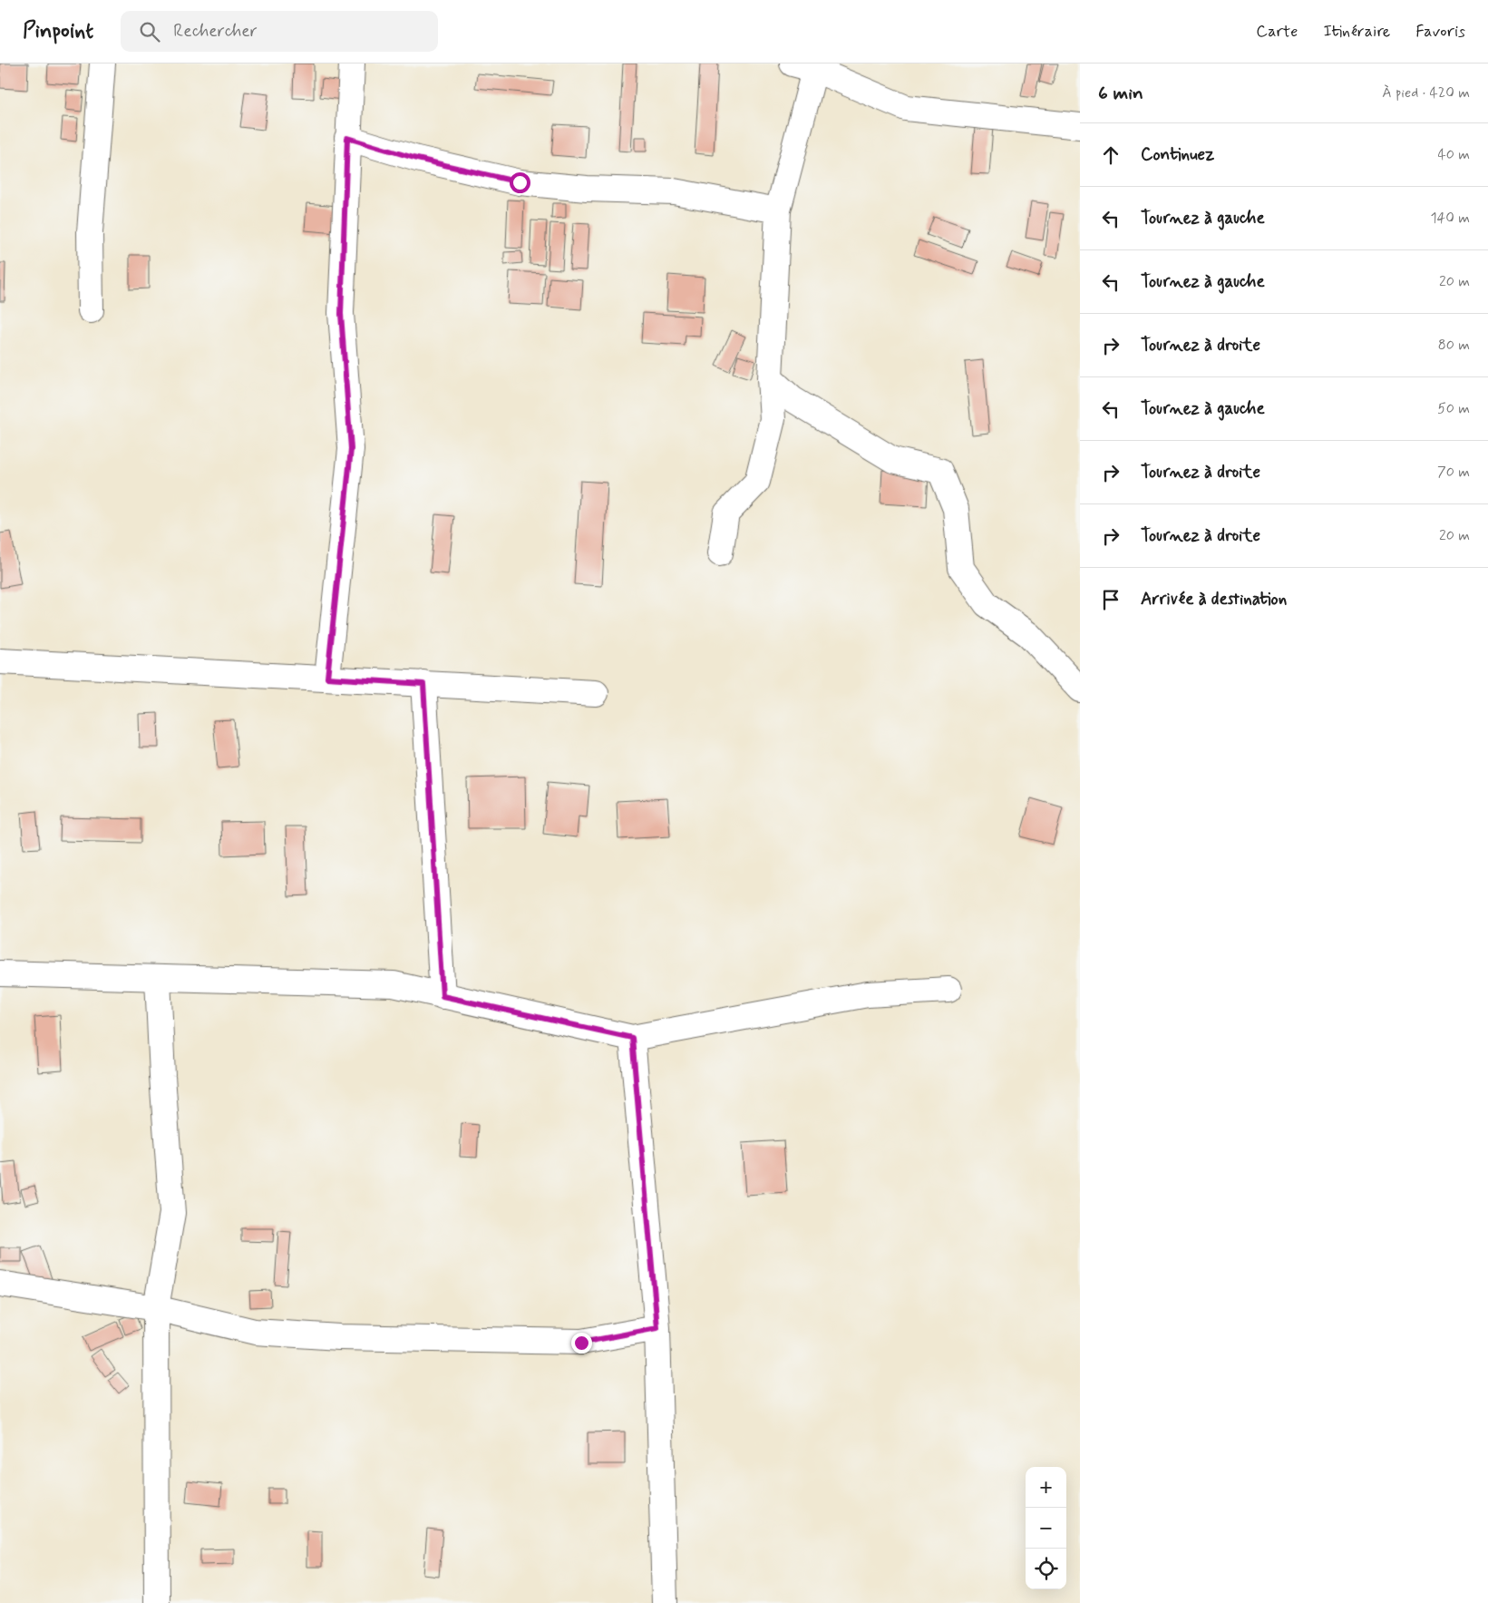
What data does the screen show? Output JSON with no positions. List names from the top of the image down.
{
  "page": {
    "header": "Pinpoint",
    "search": "Rechercher",
    "nav": ["Carte", "Itinéraire", "Favoris"],
    "heading": ["6 min", "À pied · 420 m"],
    "list": [
      ["Continuez", "40 m"],
      ["Tournez à gauche", "140 m"],
      ["Tournez à gauche", "20 m"],
      ["Tournez à droite", "80 m"],
      ["Tournez à gauche", "50 m"],
      ["Tournez à droite", "70 m"],
      ["Tournez à droite", "20 m"],
      "Arrivée à destination"
    ],
    "map_buttons": ["+", "−"]
  }
}
